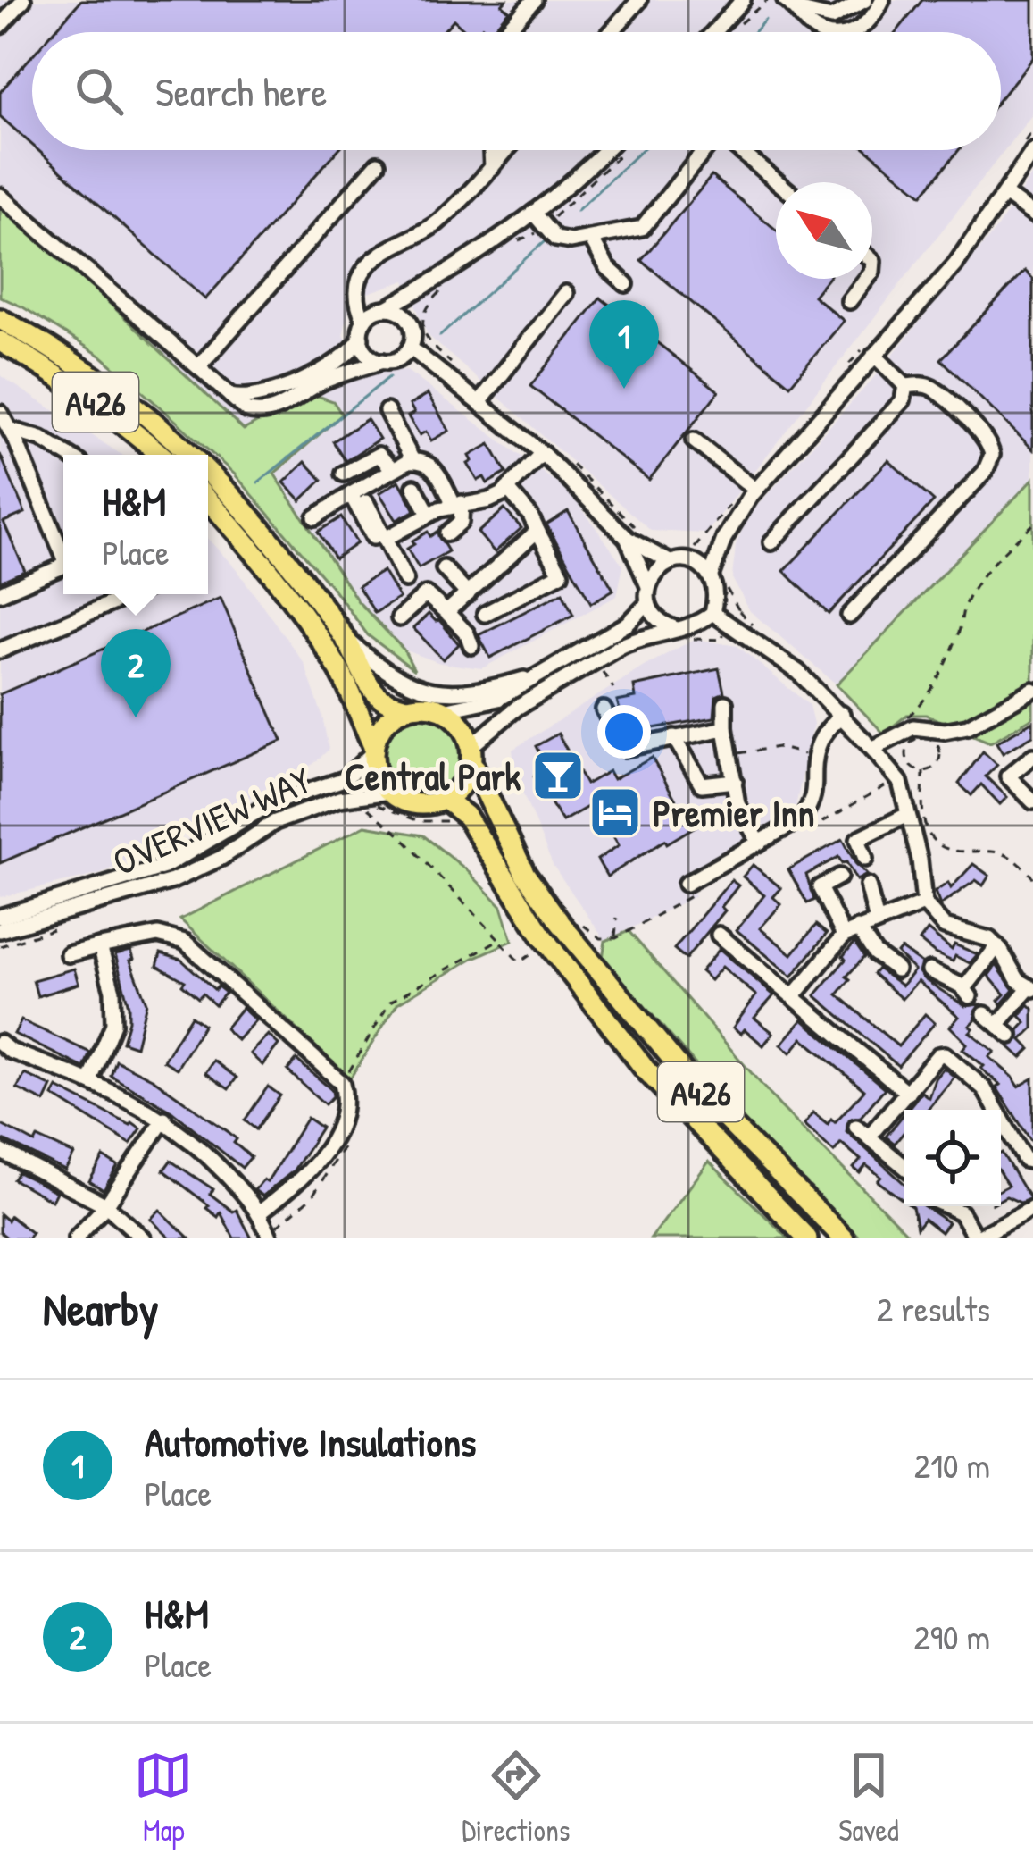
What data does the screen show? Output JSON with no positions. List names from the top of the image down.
{
  "streets": {
    "highway": ["A426"],
    "street": ["OVERVIEW WAY"]
  },
  "crossings": [
    ["A426", "OVERVIEW WAY"]
  ],
  "places": {
    "bar": ["Central Park"],
    "hotel": ["Premier Inn"]
  },
  "north": "top left",
  "page": {
    "search": "Search here",
    "pins": ["1", "2"],
    "popup": ["H&M", "Place"],
    "heading": ["Nearby", "2 results"],
    "list": [
      {
        "mark": "1",
        "name": "Automotive Insulations",
        "note": "Place",
        "value": "210 m"
      },
      {
        "mark": "2",
        "name": "H&M",
        "note": "Place",
        "value": "290 m"
      }
    ],
    "nav": ["Map", "Directions", "Saved"]
  }
}
